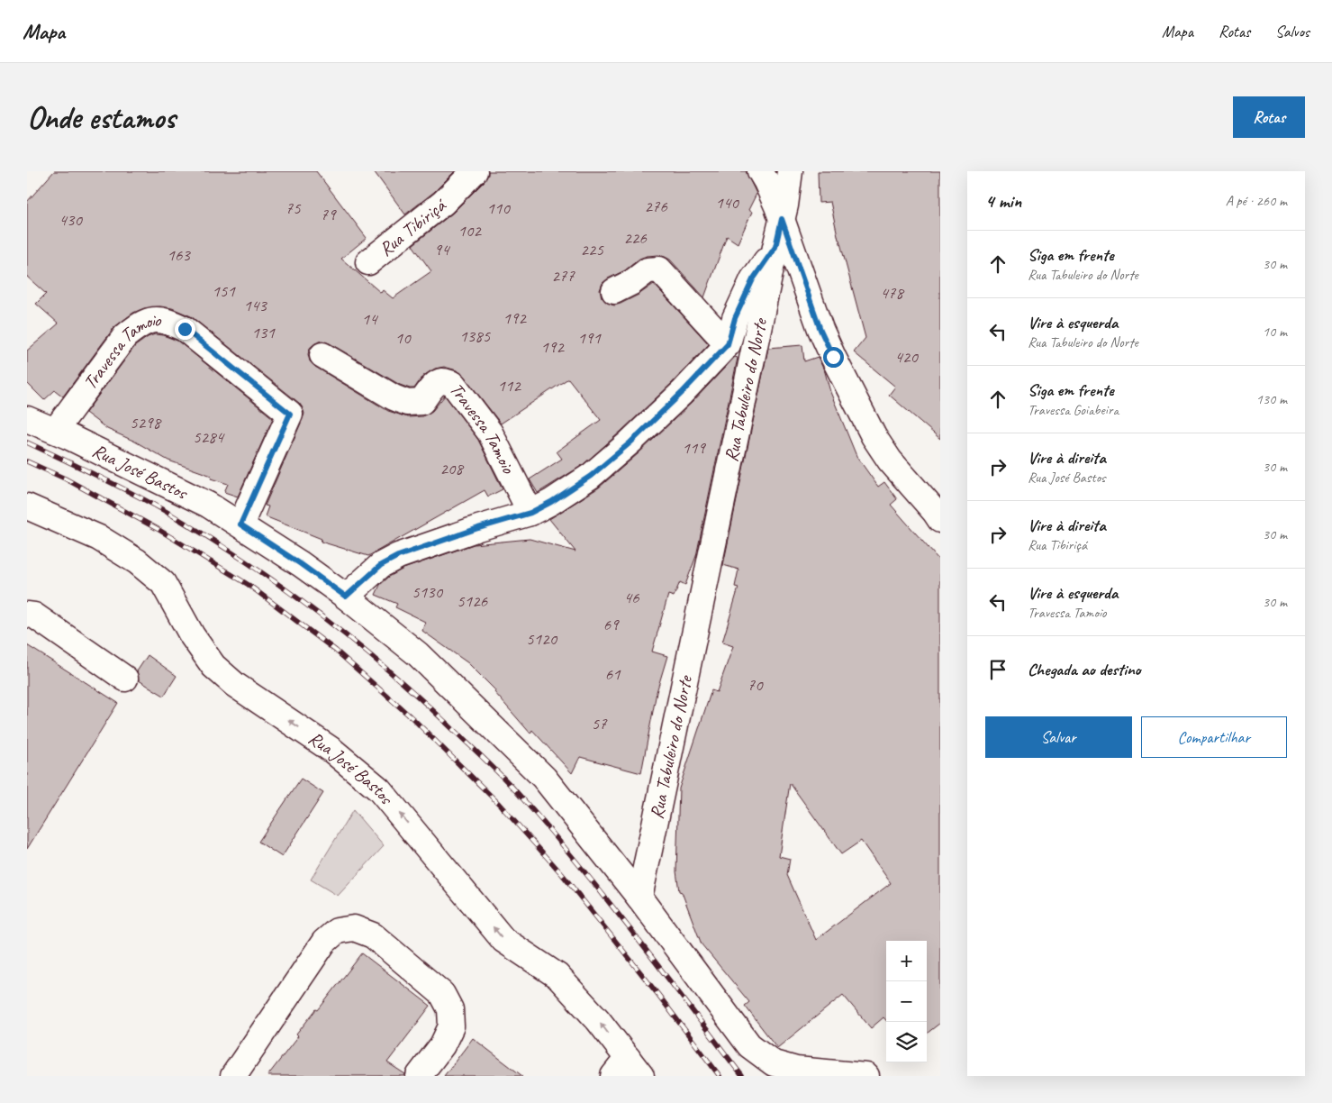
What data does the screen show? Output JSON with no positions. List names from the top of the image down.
{
  "streets": {
    "street": [
      "Rua Tibiriçá",
      "Travessa Tamoio",
      "Rua Tabuleiro do Norte",
      "Rua José Bastos"
    ]
  },
  "crossings": [
    ["Travessa Tamoio", "Rua José Bastos"],
    ["Rua Tabuleiro do Norte", "Rua José Bastos"]
  ],
  "house_numbers": [
    "140",
    "276",
    "75",
    "110",
    "79",
    "430",
    "102",
    "226",
    "94",
    "225",
    "163",
    "277",
    "151",
    "478",
    "143",
    "192",
    "14",
    "131",
    "1385",
    "10",
    "191",
    "192",
    "420",
    "112",
    "5298",
    "5284",
    "119",
    "208",
    "5130",
    "46",
    "5126",
    "69",
    "5120",
    "61",
    "70",
    "57"
  ],
  "page": {
    "header": "Mapa",
    "nav": ["Mapa", "Rotas", "Salvos"],
    "buttons": [
      "Rotas",
      ["Salvar", "Compartilhar"]
    ],
    "title": "Onde estamos",
    "heading": ["4 min", "A pé · 260 m"],
    "list": [
      ["Siga em frente", "Rua Tabuleiro do Norte", "30 m"],
      ["Vire à esquerda", "Rua Tabuleiro do Norte", "10 m"],
      ["Siga em frente", "Travessa Goiabeira", "130 m"],
      ["Vire à direita", "Rua José Bastos", "30 m"],
      ["Vire à direita", "Rua Tibiriçá", "30 m"],
      ["Vire à esquerda", "Travessa Tamoio", "30 m"],
      "Chegada ao destino"
    ],
    "map_buttons": ["+", "−"]
  }
}
